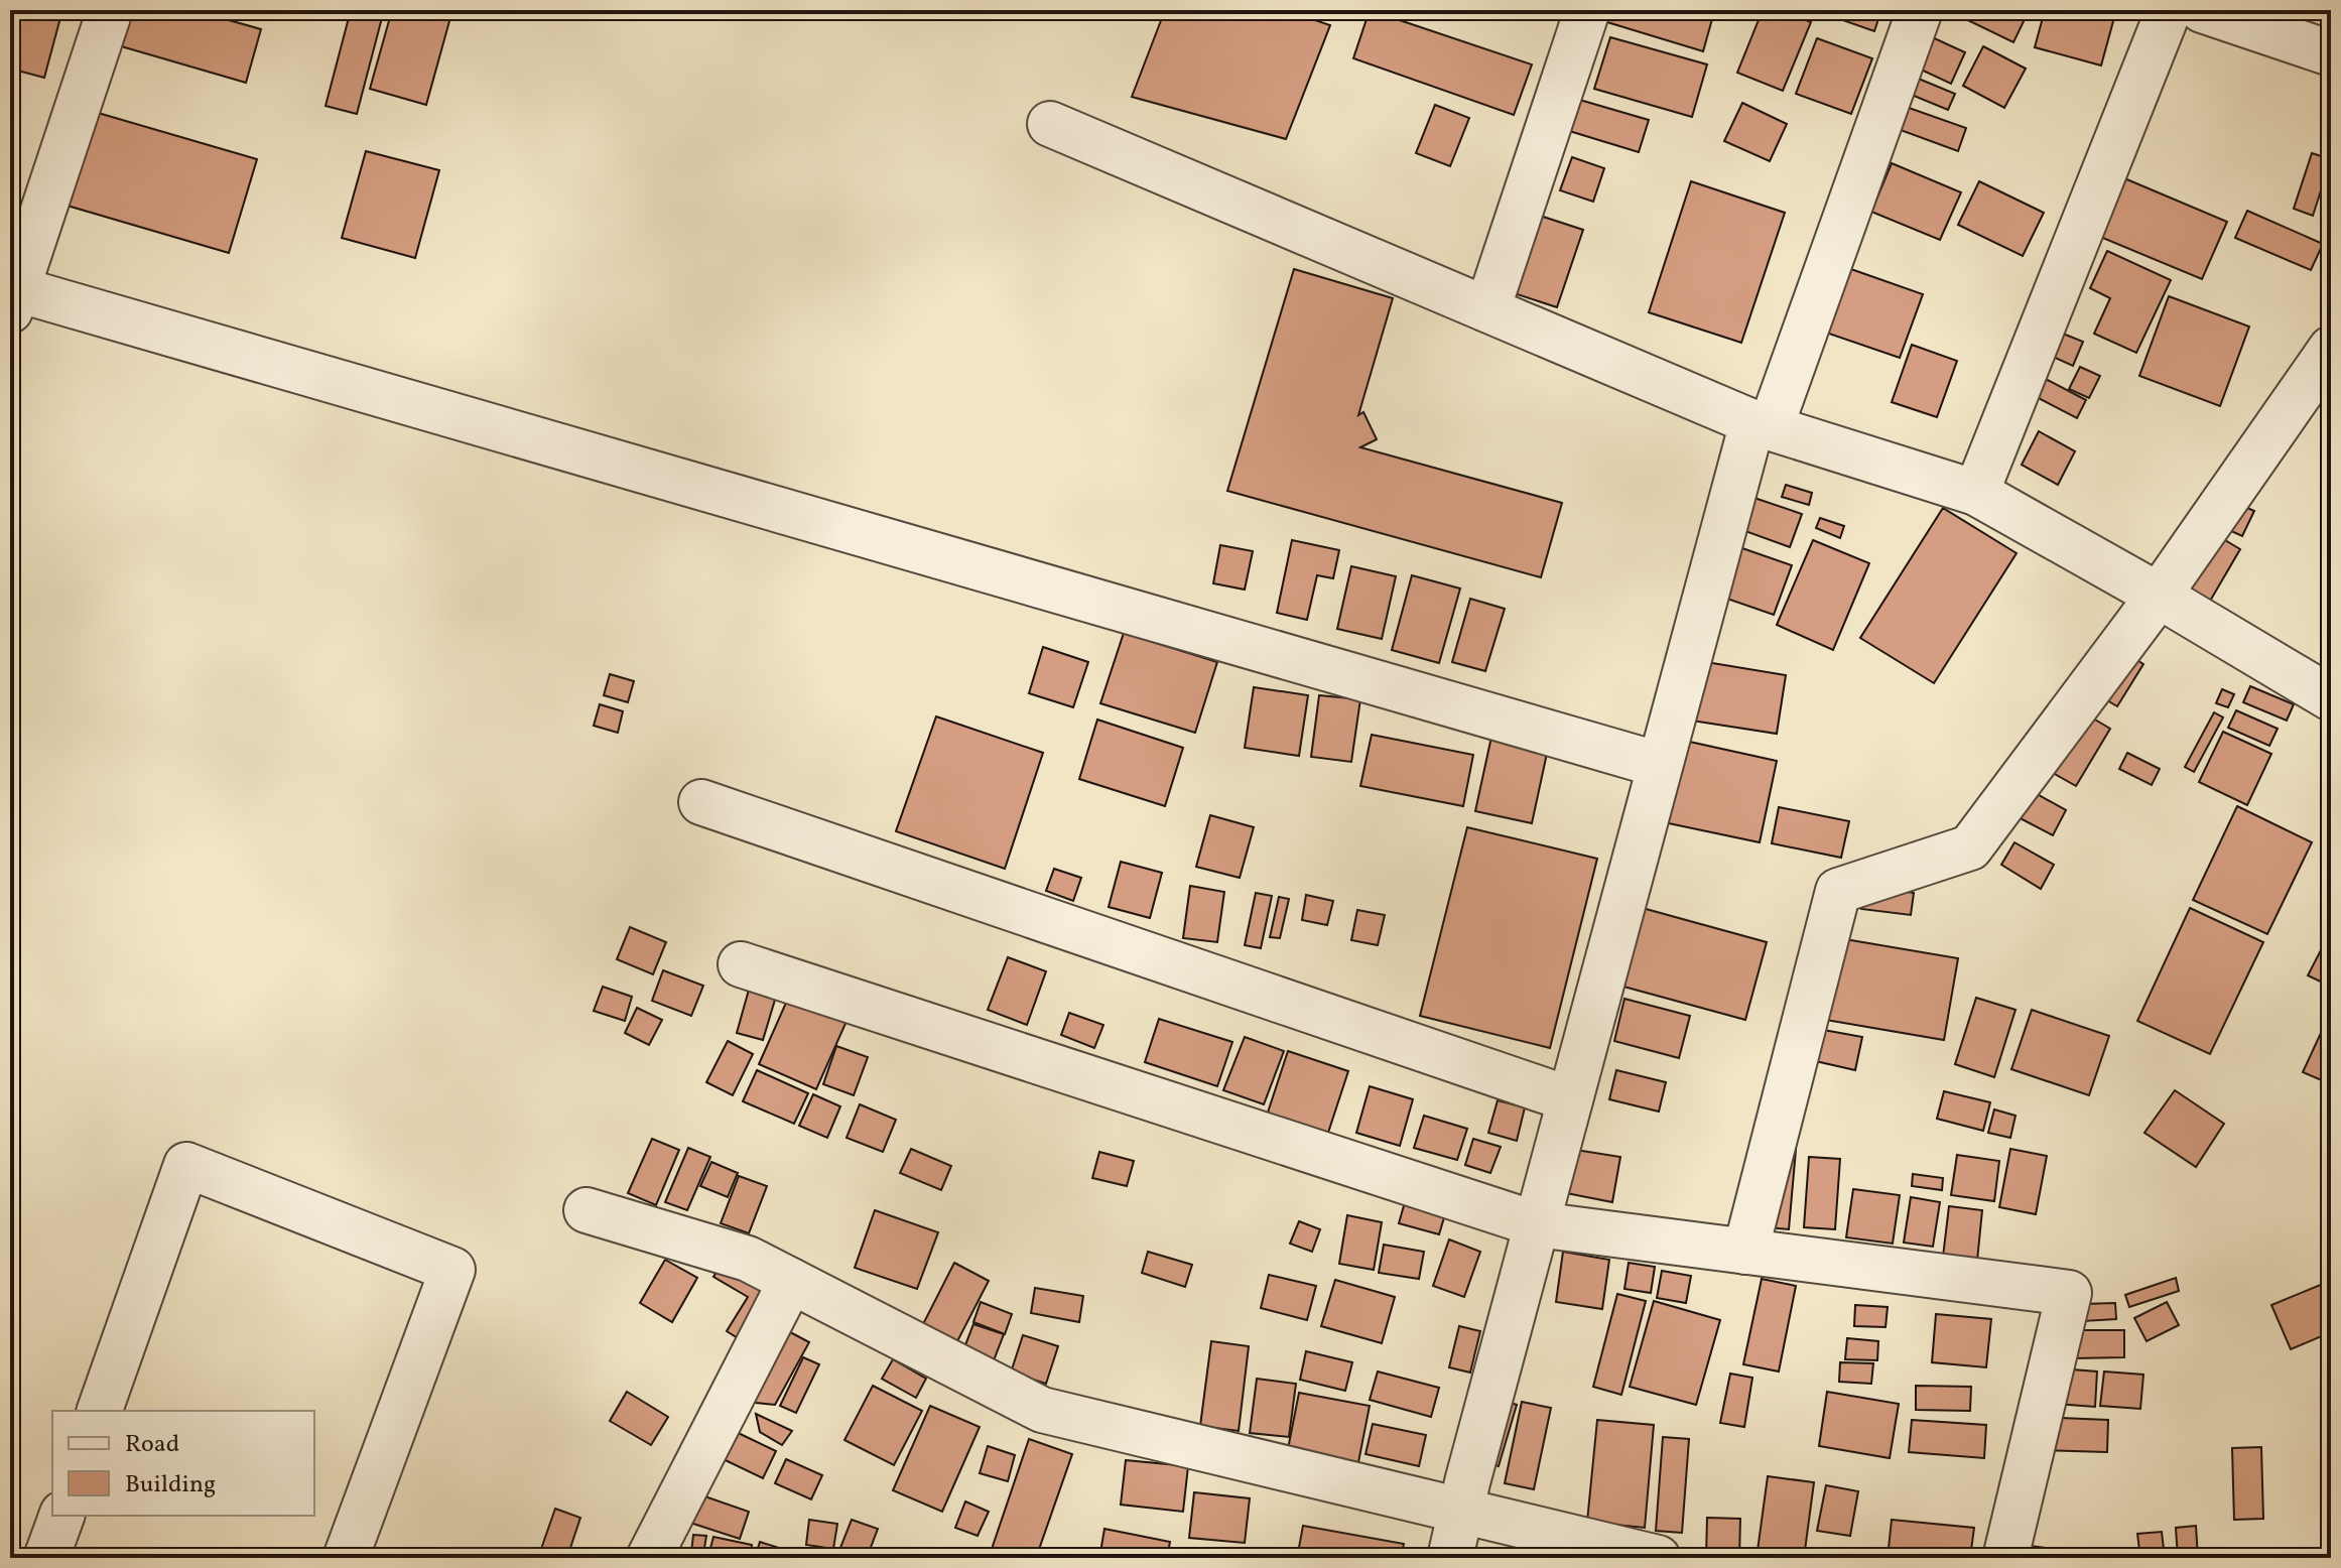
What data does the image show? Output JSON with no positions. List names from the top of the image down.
{
  "legend": ["Road", "Building"]
}
